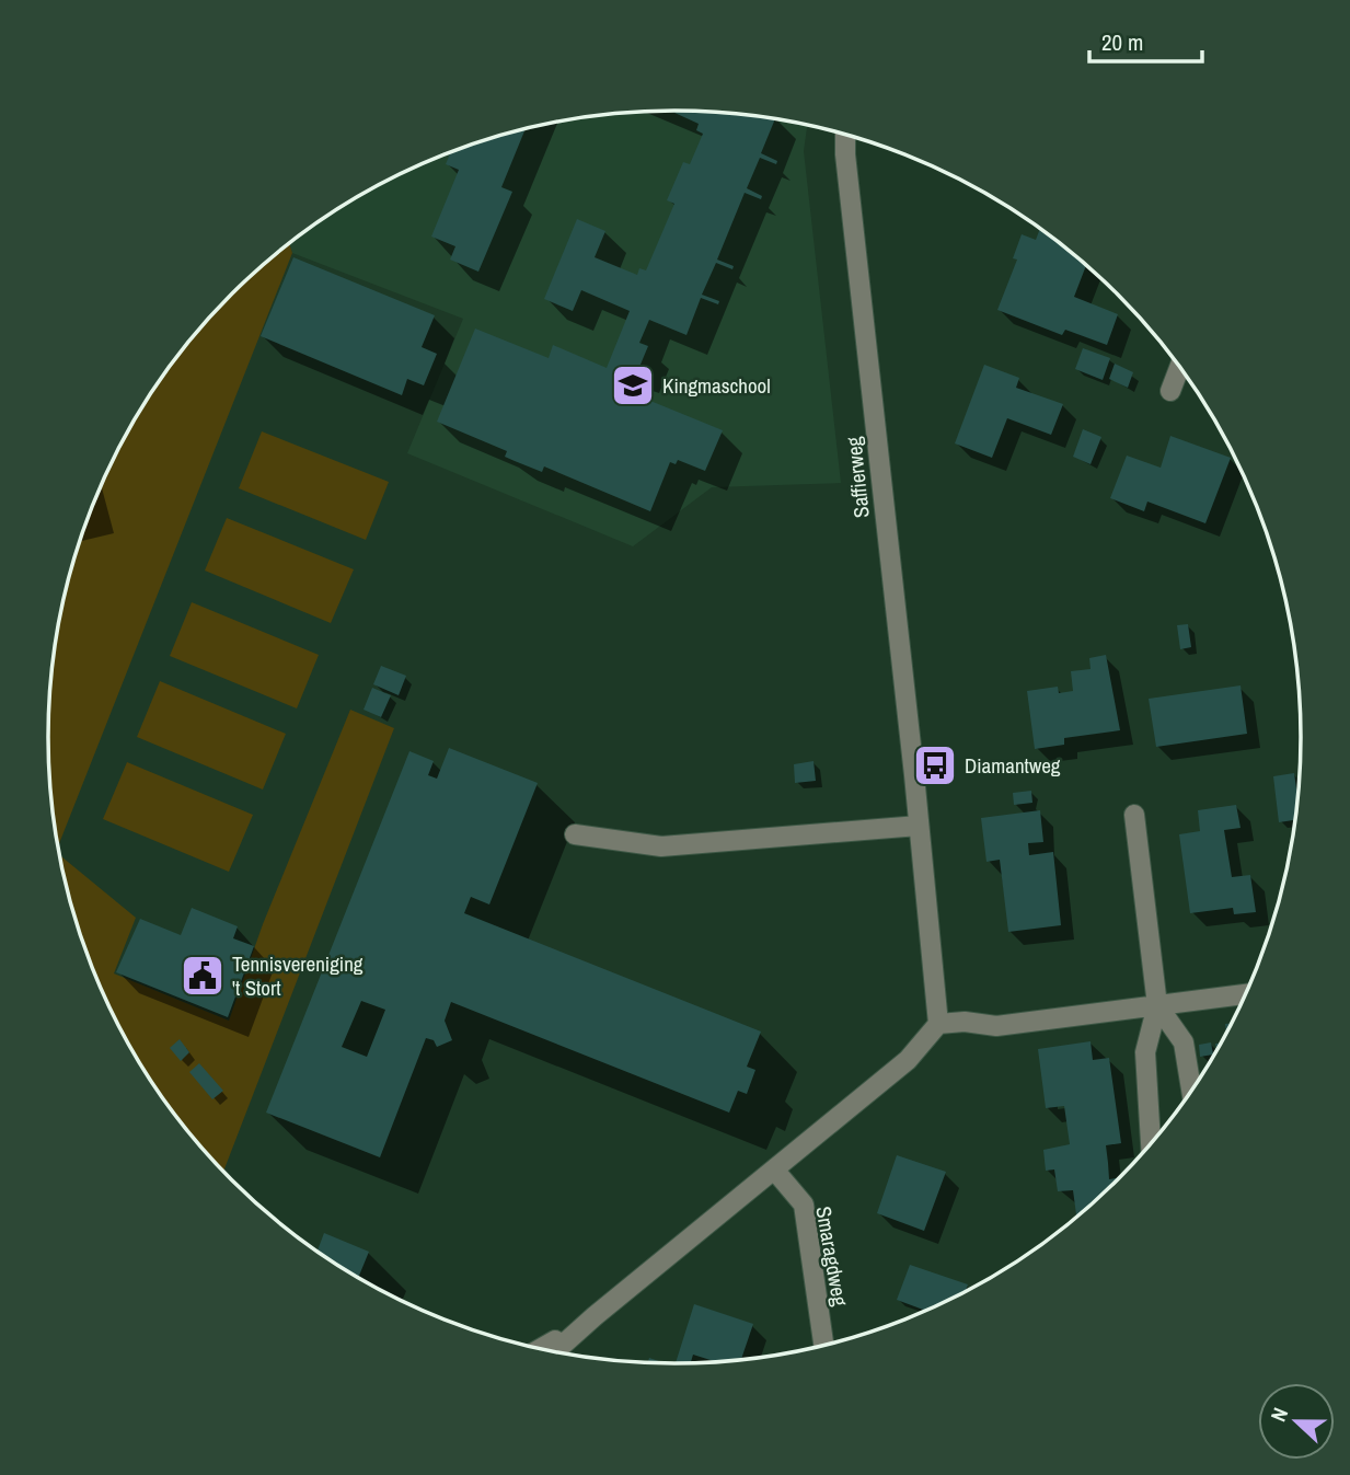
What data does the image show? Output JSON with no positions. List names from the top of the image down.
{
  "streets": {
    "street": ["Saffierweg", "Smaragdweg"]
  },
  "places": {
    "school or university": ["Kingmaschool"],
    "bus stop": ["Diamantweg"],
    "public building": ["Tennisvereniging 't Stort"]
  },
  "scale_bar": "20 m",
  "north": "left"
}
